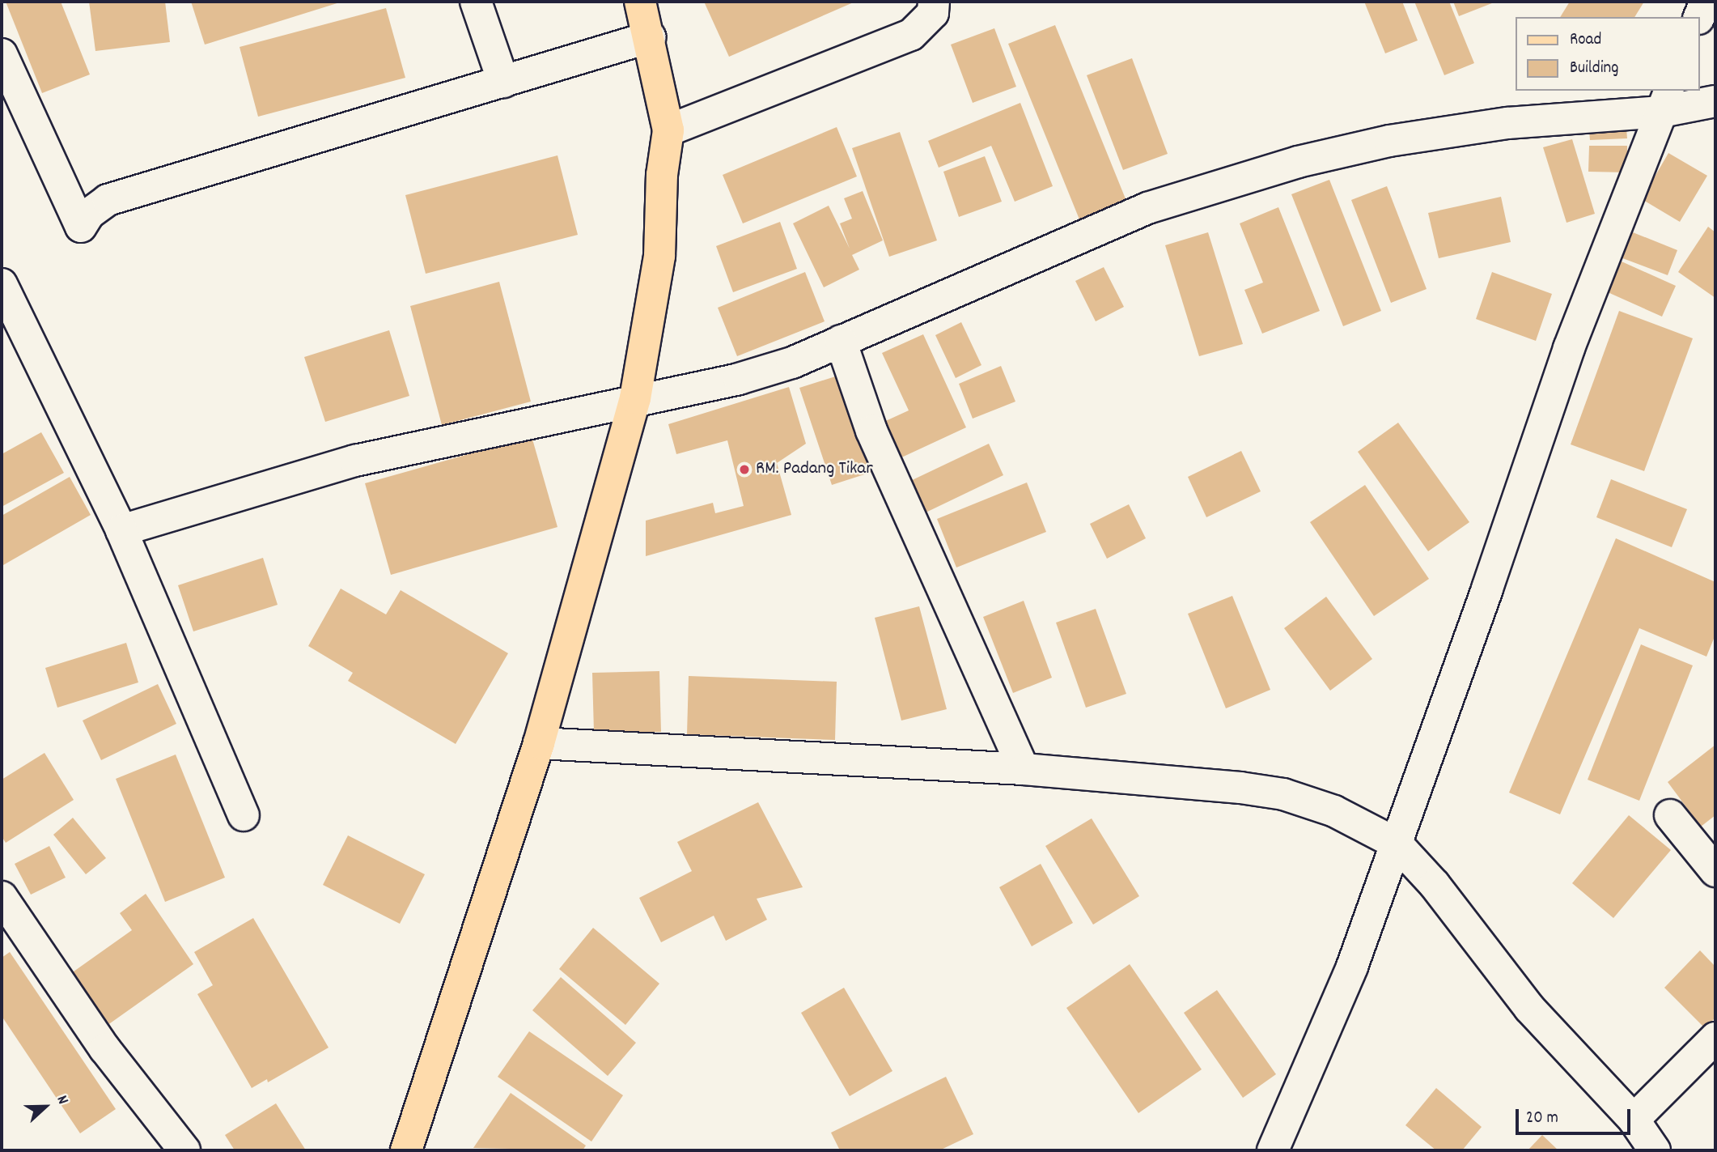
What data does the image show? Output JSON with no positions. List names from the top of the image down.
{
  "places": ["RM. Padang Tikar"],
  "legend": ["Road", "Building"],
  "scale_bar": "20 m",
  "north": "right"
}
